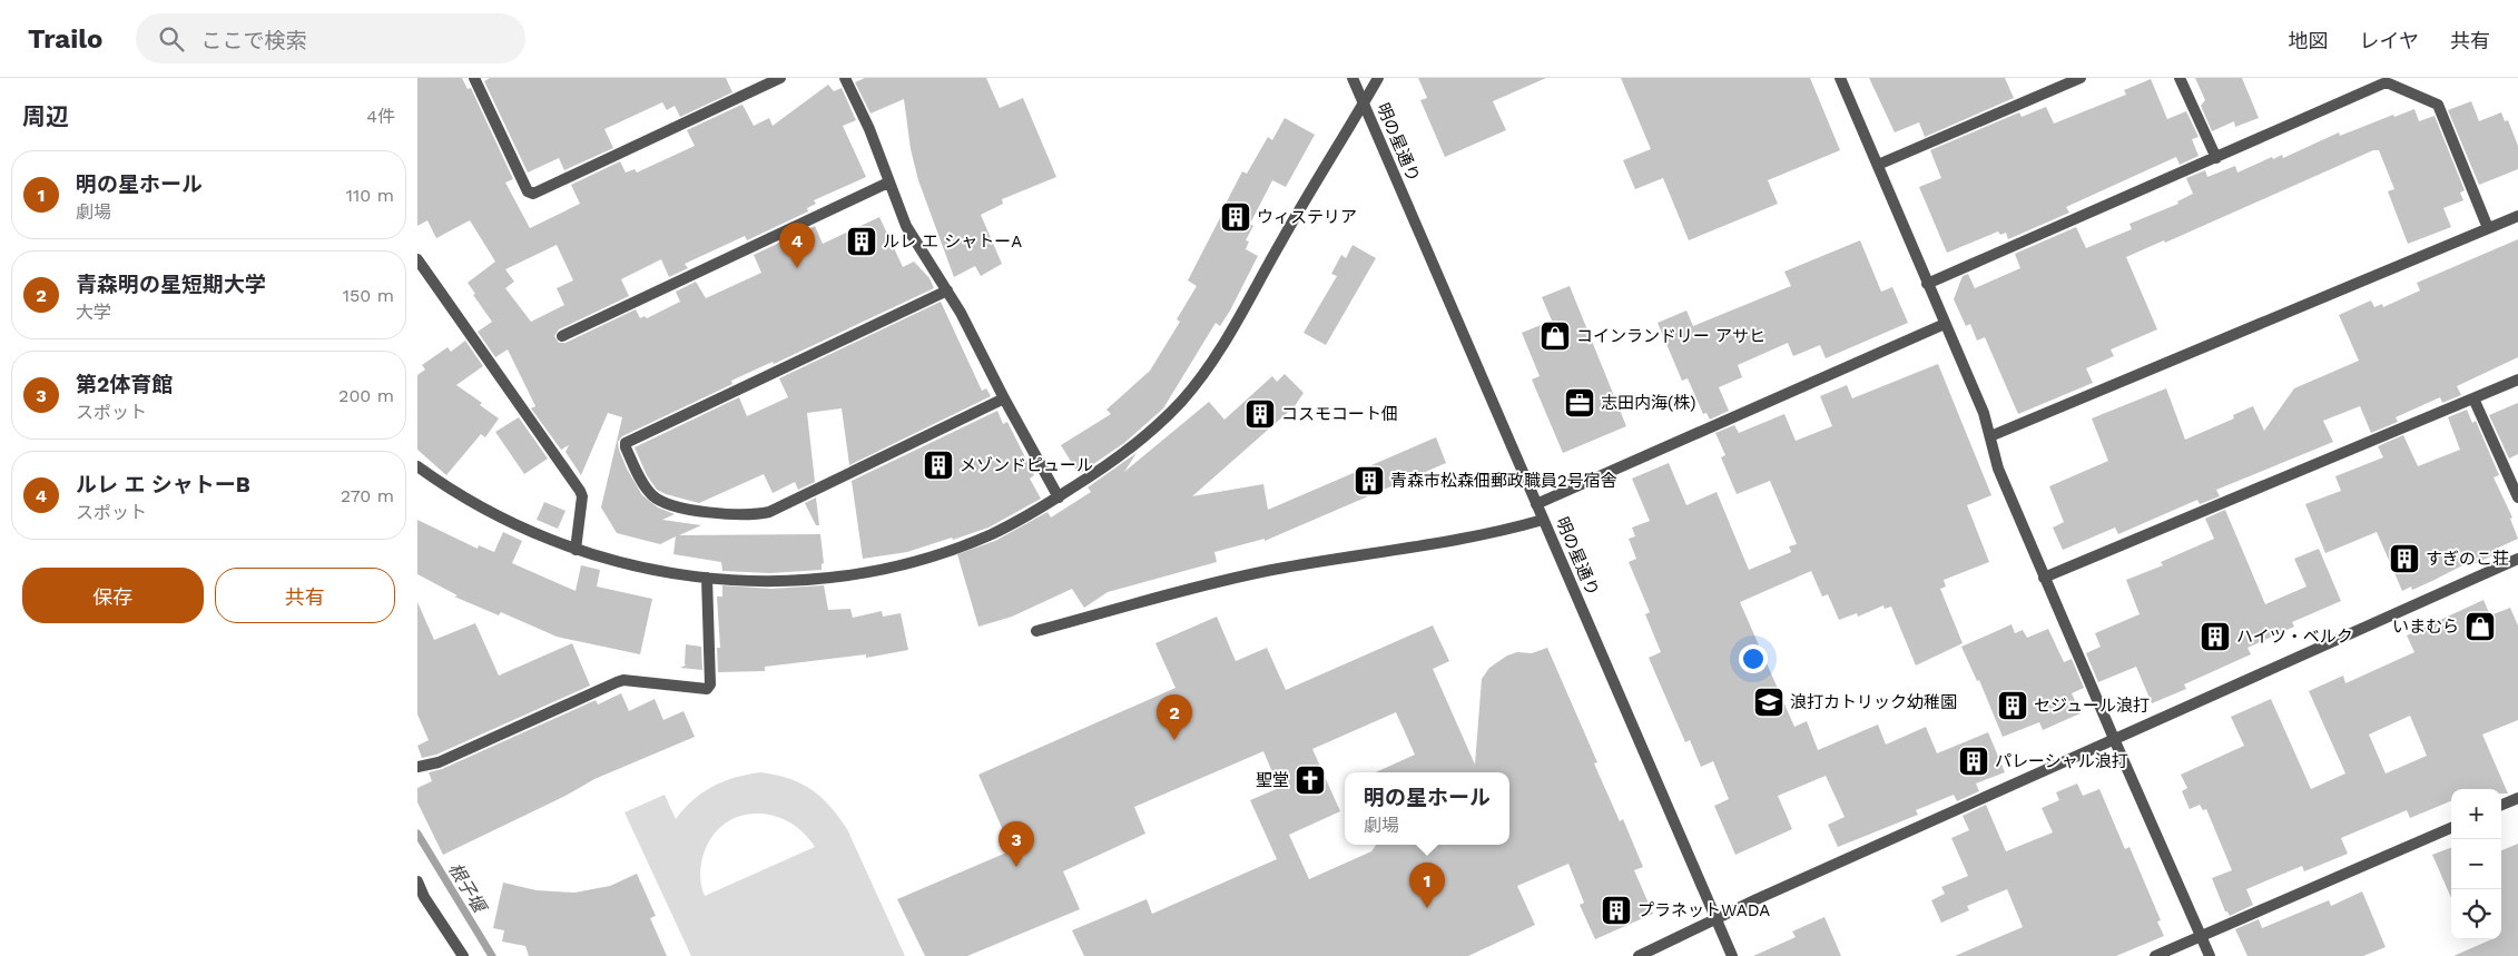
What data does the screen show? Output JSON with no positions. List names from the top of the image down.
{
  "streets": {
    "street": ["明の星通り"]
  },
  "water": ["根子堰"],
  "places": {
    "building": [
      "ウィステリア",
      "ルレ エ シャトーA",
      "コスモコート佃",
      "メゾンドピュール",
      "青森市松森佃郵政職員2号宿舎",
      "すぎのこ荘",
      "ハイツ・ベルク",
      "セジュール浪打",
      "パレーシャル浪打",
      "プラネットWADA"
    ],
    "shop": ["コインランドリー アサヒ", "いまむら"],
    "office": ["志田内海(株)"],
    "school or university": ["浪打カトリック幼稚園"],
    "church": ["聖堂"]
  },
  "page": {
    "header": "Trailo",
    "search": "ここで検索",
    "nav": ["地図", "レイヤ", "共有"],
    "heading": ["周辺", "4件"],
    "list": [
      {
        "mark": "1",
        "name": "明の星ホール",
        "note": "劇場",
        "value": "110 m"
      },
      {
        "mark": "2",
        "name": "青森明の星短期大学",
        "note": "大学",
        "value": "150 m"
      },
      {
        "mark": "3",
        "name": "第2体育館",
        "note": "スポット",
        "value": "200 m"
      },
      {
        "mark": "4",
        "name": "ルレ エ シャトーB",
        "note": "スポット",
        "value": "270 m"
      }
    ],
    "pins": [
      "4",
      "2",
      "3",
      "1"
    ],
    "buttons": ["保存", "共有"],
    "popup": ["明の星ホール", "劇場"],
    "map_buttons": ["+", "−"]
  }
}
